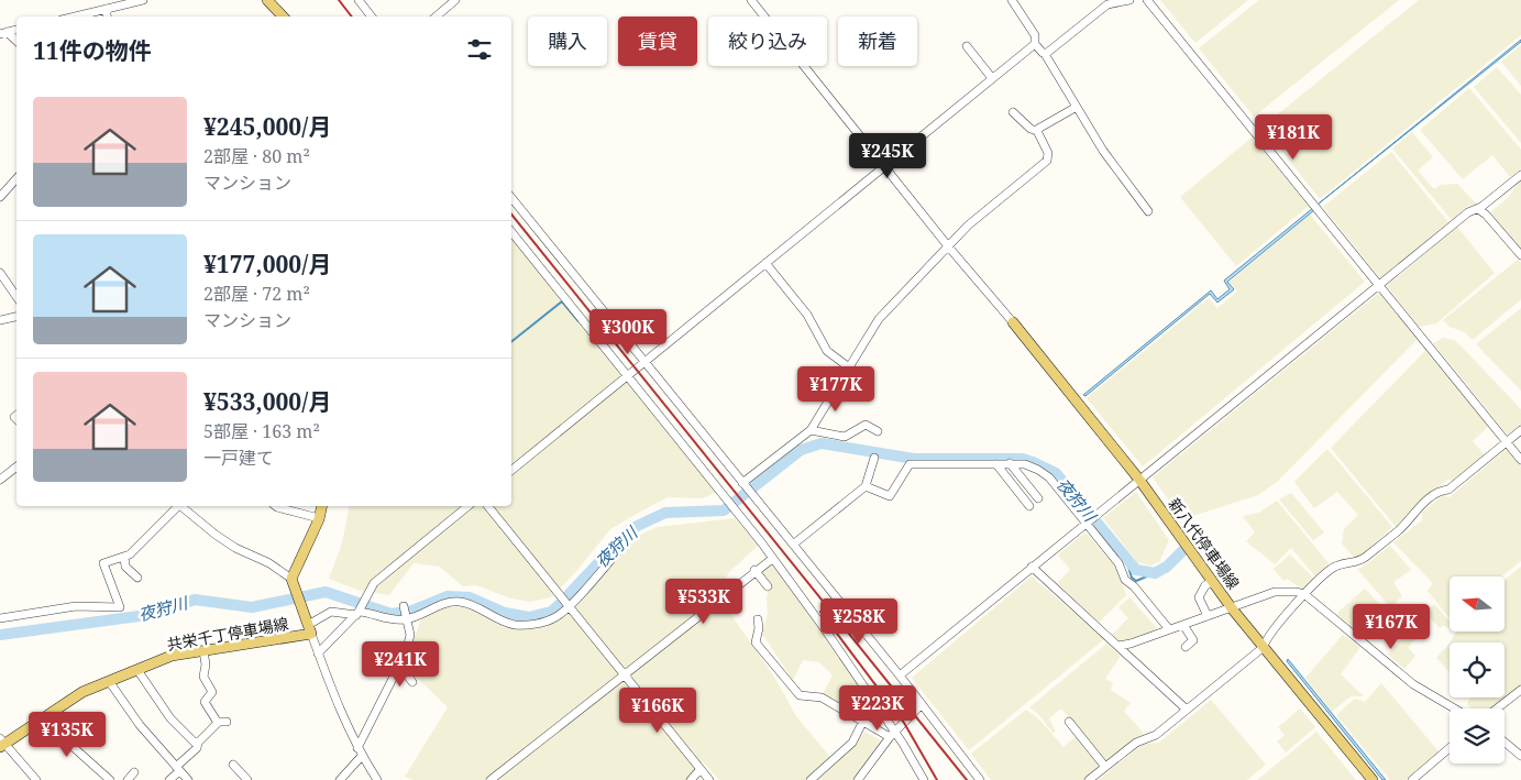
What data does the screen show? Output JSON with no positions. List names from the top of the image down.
{
  "streets": {
    "main road": ["新八代停車場線", "共栄千丁停車場線"]
  },
  "water": ["夜狩川"],
  "north": "left",
  "page": {
    "chip": [
      "購入",
      "賃貸",
      "絞り込み",
      "新着"
    ],
    "heading": "11件の物件",
    "list": [
      {
        "name": "¥245,000/月",
        "note": "2部屋 · 80 m² · マンション"
      },
      {
        "name": "¥177,000/月",
        "note": "2部屋 · 72 m² · マンション"
      },
      {
        "name": "¥533,000/月",
        "note": "5部屋 · 163 m² · 一戸建て"
      }
    ],
    "price": [
      "¥181K",
      "¥245K",
      "¥300K",
      "¥177K",
      "¥533K",
      "¥258K",
      "¥167K",
      "¥241K",
      "¥223K",
      "¥166K",
      "¥135K"
    ]
  }
}
